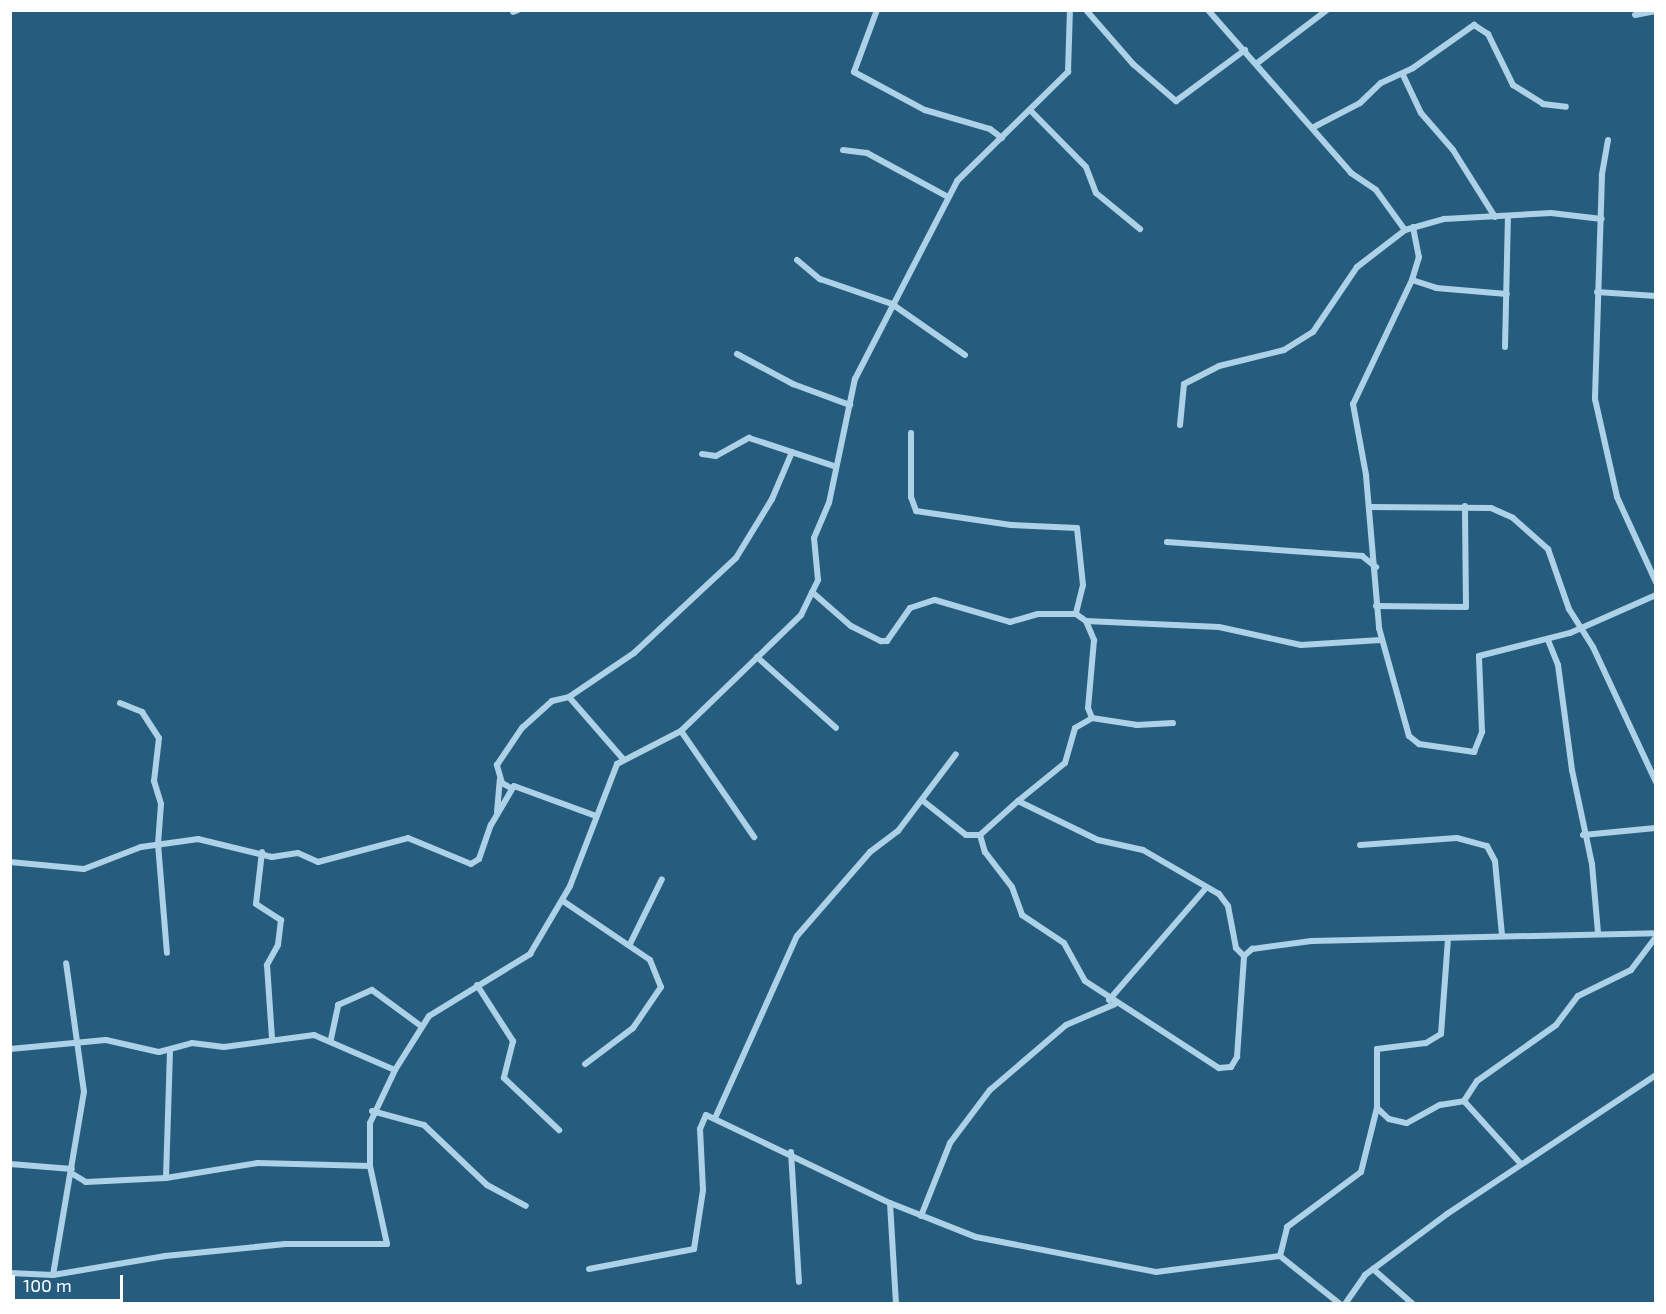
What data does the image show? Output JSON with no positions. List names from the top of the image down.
{
  "scale_bar": "100 m"
}
